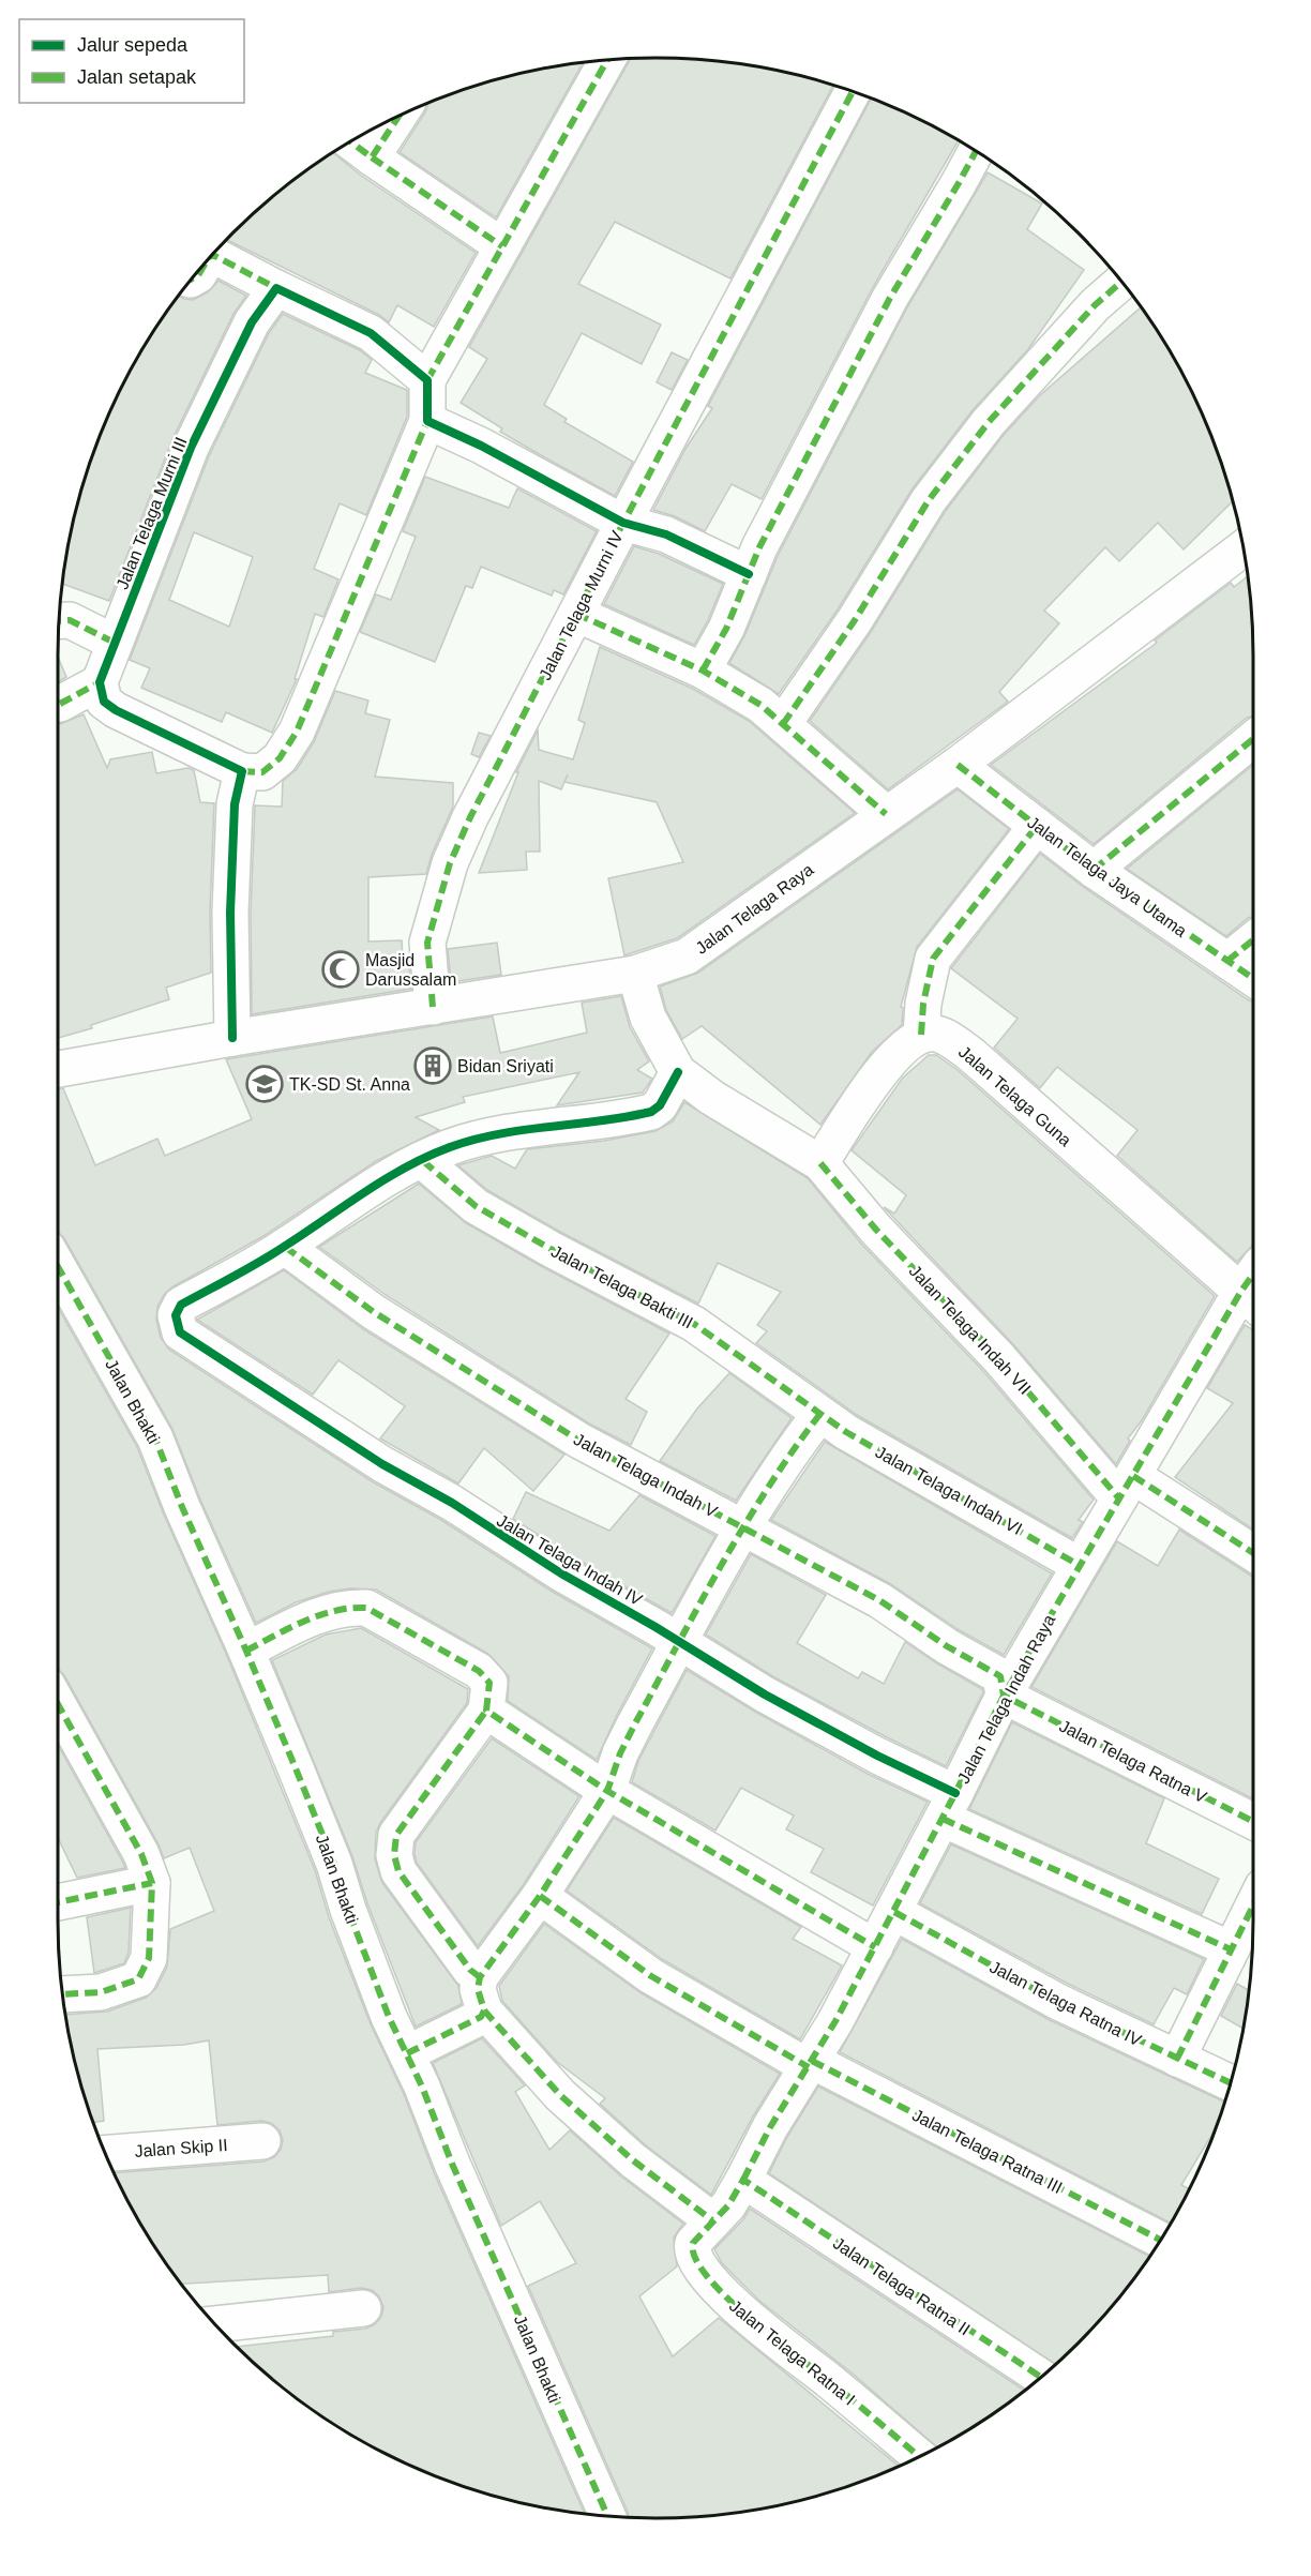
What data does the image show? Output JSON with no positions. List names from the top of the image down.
{
  "streets": {
    "street": [
      "Jalan Telaga Murni III",
      "Jalan Telaga Murni IV",
      "Jalan Telaga Jaya Utama",
      "Jalan Telaga Raya",
      "Jalan Telaga Guna",
      "Jalan Telaga Bakti III",
      "Jalan Telaga Indah VII",
      "Jalan Bhakti",
      "Jalan Telaga Indah V",
      "Jalan Telaga Indah VI",
      "Jalan Telaga Indah IV",
      "Jalan Telaga Indah Raya",
      "Jalan Telaga Ratna V",
      "Jalan Telaga Ratna IV",
      "Jalan Skip II",
      "Jalan Telaga Ratna III",
      "Jalan Telaga Ratna II",
      "Jalan Telaga Ratna I"
    ]
  },
  "crossings": [
    ["Jalan Telaga Murni IV", "Jalan Telaga Raya"],
    ["Jalan Telaga Jaya Utama", "Jalan Telaga Raya"],
    ["Jalan Telaga Bakti III", "Jalan Telaga Indah VI"],
    ["Jalan Telaga Indah VII", "Jalan Telaga Indah Raya"],
    ["Jalan Telaga Indah V", "Jalan Telaga Indah IV"],
    ["Jalan Telaga Indah V", "Jalan Telaga Indah Raya"],
    ["Jalan Telaga Indah V", "Jalan Telaga Ratna V"],
    ["Jalan Telaga Indah VI", "Jalan Telaga Indah Raya"],
    ["Jalan Telaga Indah IV", "Jalan Telaga Indah Raya"],
    ["Jalan Telaga Indah Raya", "Jalan Telaga Ratna V"],
    ["Jalan Telaga Indah Raya", "Jalan Telaga Ratna IV"],
    ["Jalan Telaga Indah Raya", "Jalan Telaga Ratna III"],
    ["Jalan Telaga Indah Raya", "Jalan Telaga Ratna II"],
    ["Jalan Telaga Indah Raya", "Jalan Telaga Ratna I"],
    ["Jalan Telaga Ratna II", "Jalan Telaga Ratna I"]
  ],
  "places": {
    "mosque": ["Masjid Darussalam"],
    "building": ["Bidan Sriyati"],
    "school or university": ["TK-SD St. Anna"]
  },
  "legend": ["Jalur sepeda", "Jalan setapak"]
}
